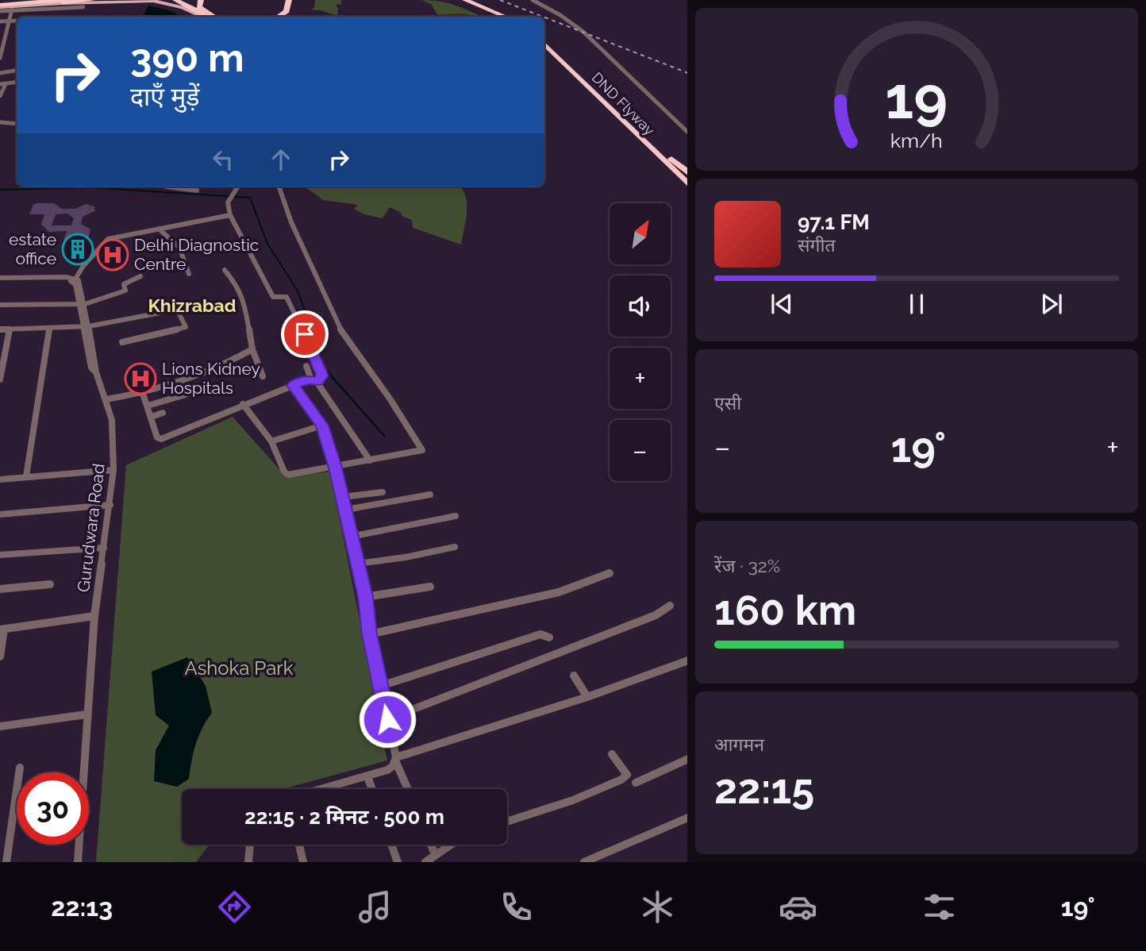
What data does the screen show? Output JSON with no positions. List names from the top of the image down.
{
  "streets": {
    "highway": ["DND Flyway"],
    "street": ["Gurudwara Road"]
  },
  "districts": ["Khizrabad"],
  "parks": ["Ashoka Park"],
  "places": {
    "building": ["estate office"],
    "hospital": ["Delhi Diagnostic Centre", "Lions Kidney Hospitals"]
  },
  "north": "top right",
  "page": {
    "turn": ["390 m", "दाएँ मुड़ें"],
    "song": ["97.1 FM", "संगीत"],
    "map_buttons": ["+", "−"],
    "tile": [
      "एसी",
      ["रेंज · 32%", "160 km"],
      ["आगमन", "22:15"]
    ],
    "heat": ["−", "19°", "+"],
    "limit": "30",
    "trip": "22:15 · 2 मिनट · 500 m",
    "tabs": ["22:13", "19°"],
    "gauge": ["19", "km/h"]
  }
}
